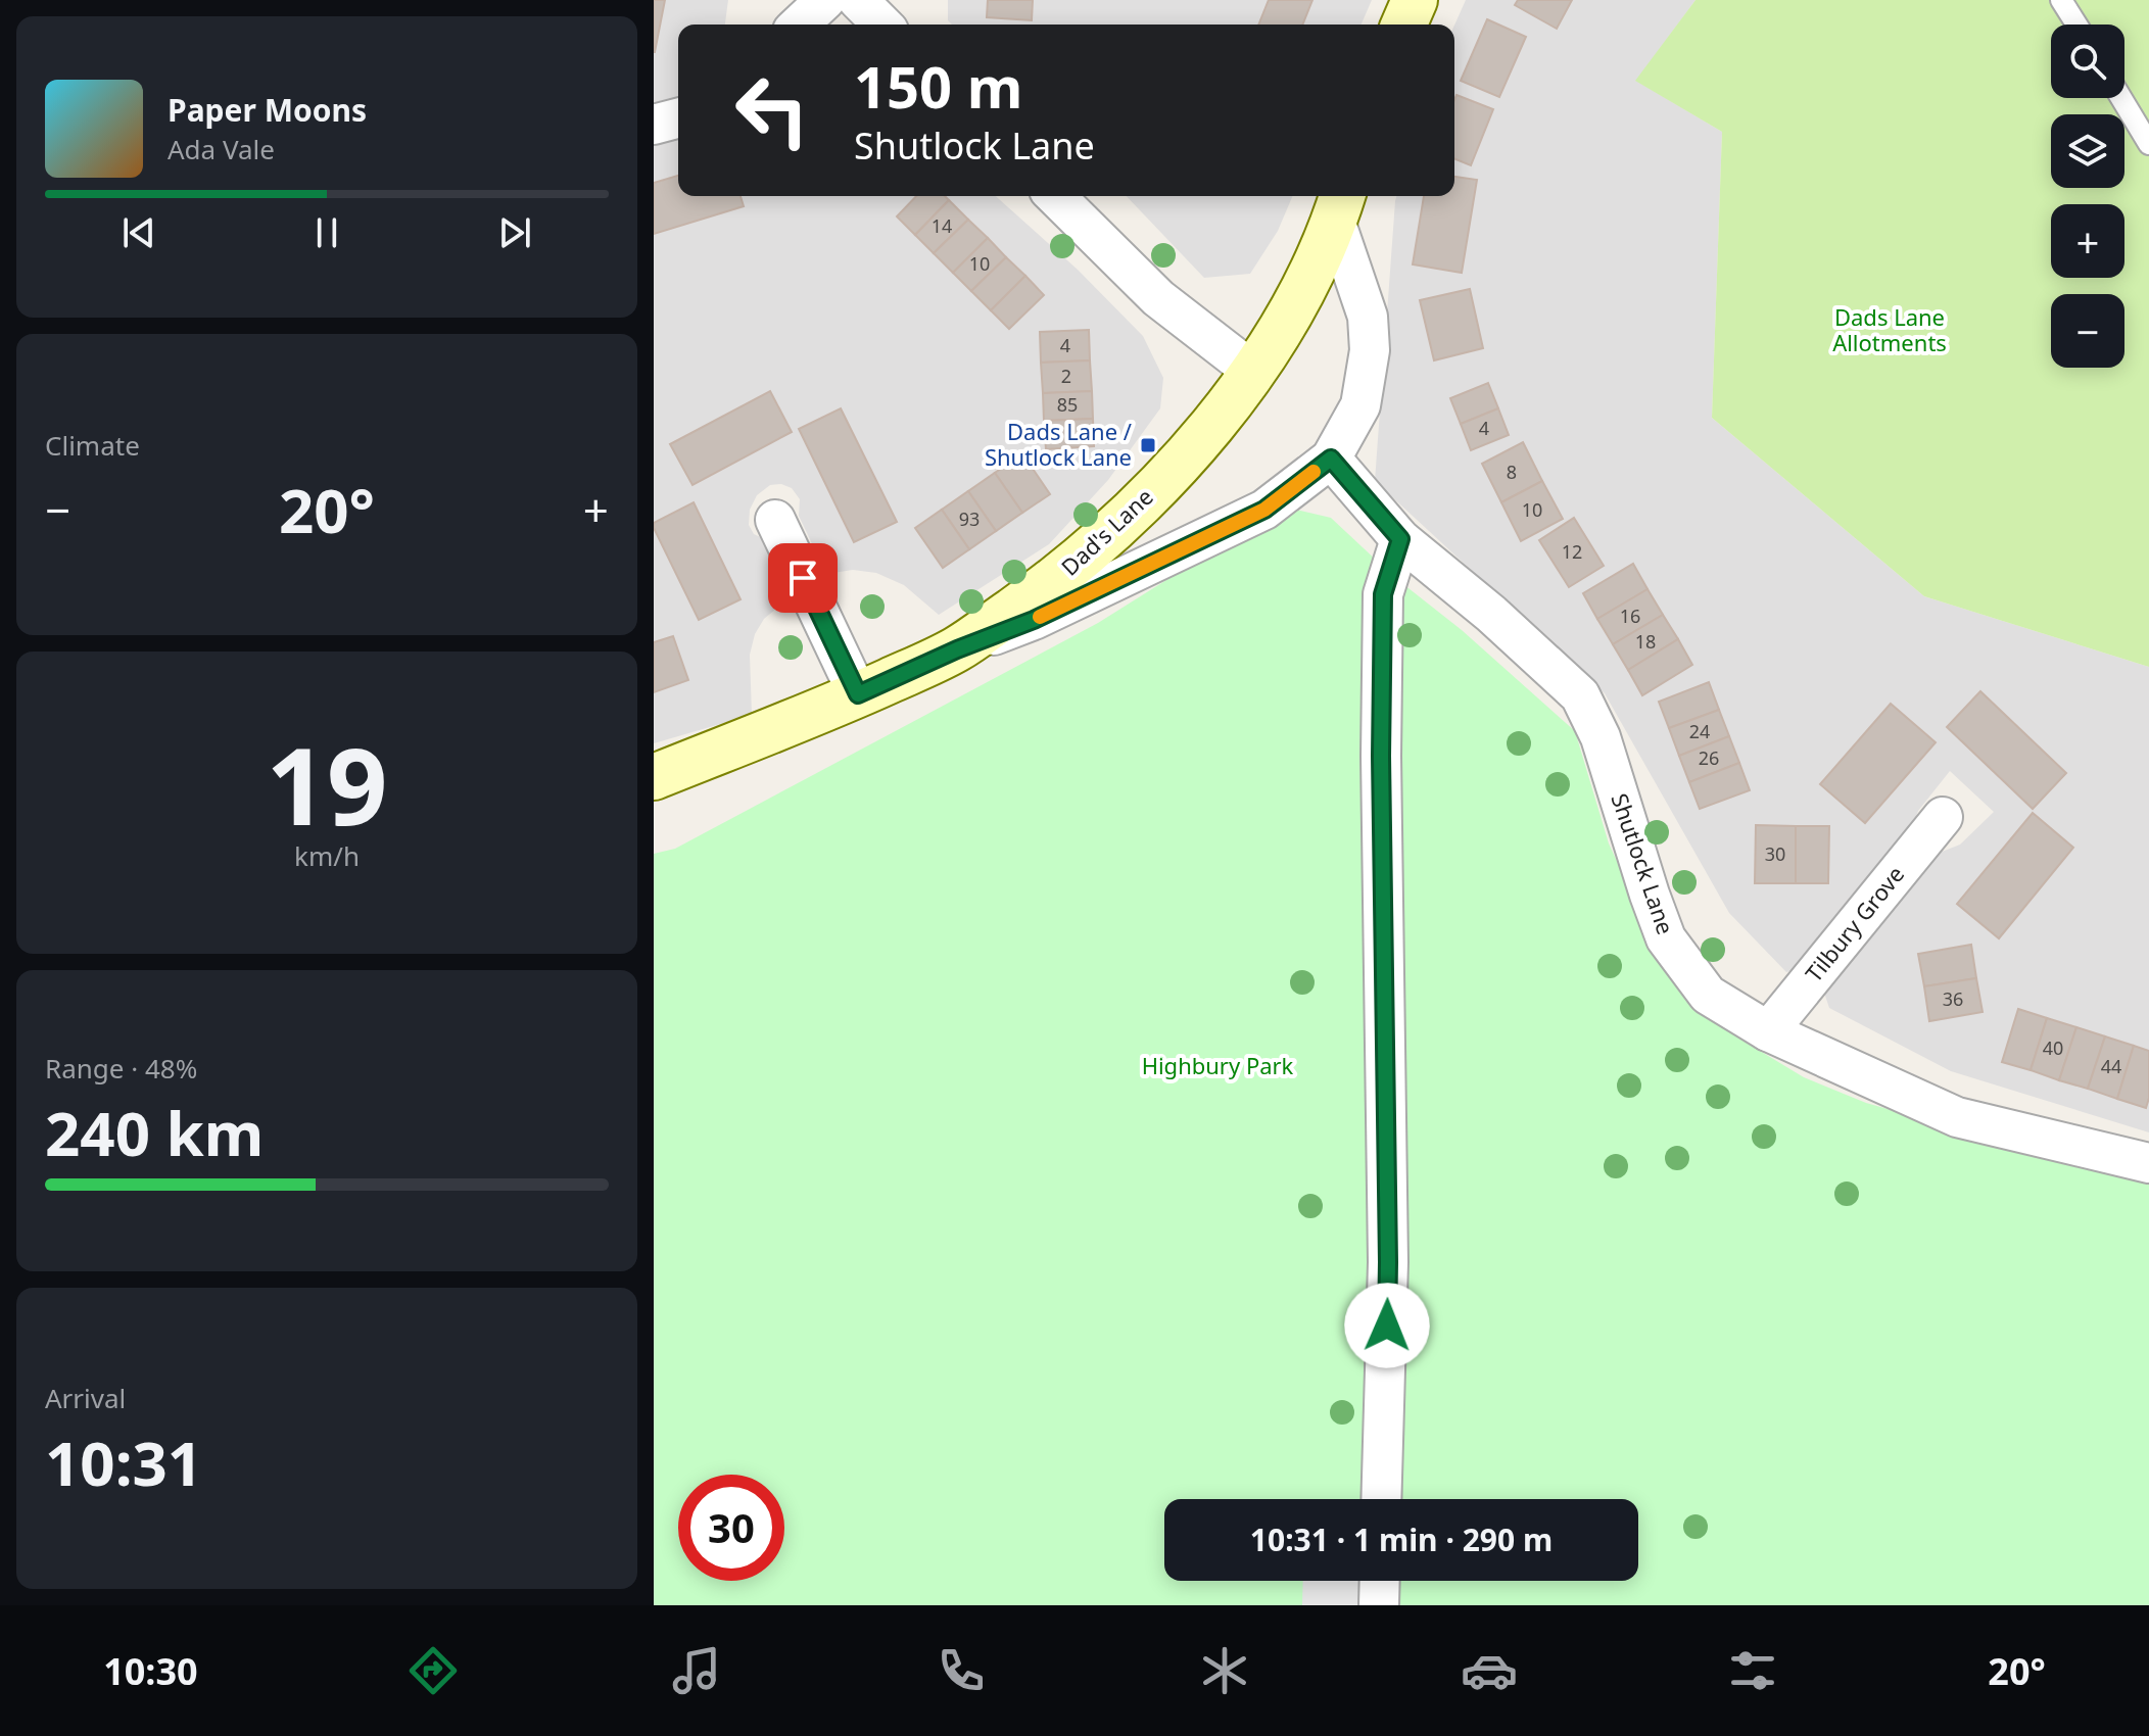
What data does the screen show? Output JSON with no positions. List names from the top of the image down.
{
  "streets": {
    "street": ["Dad's Lane", "Shutlock Lane", "Tilbury Grove"]
  },
  "crossings": [
    ["Shutlock Lane", "Tilbury Grove"]
  ],
  "parks": ["Dads Lane Allotments", "Highbury Park"],
  "places": {
    "transit": ["Dads Lane / Shutlock Lane"]
  },
  "house_numbers": [
    "14",
    "10",
    "4",
    "2",
    "85",
    "4",
    "8",
    "10",
    "93",
    "12",
    "16",
    "18",
    "24",
    "26",
    "30",
    "36",
    "40",
    "44"
  ],
  "page": {
    "map_buttons": ["+", "−"],
    "turn": ["150 m", "Shutlock Lane"],
    "song": ["Paper Moons", "Ada Vale"],
    "tile": [
      "Climate",
      ["19", "km/h"],
      ["Range · 48%", "240 km"],
      ["Arrival", "10:31"]
    ],
    "heat": ["−", "20°", "+"],
    "limit": "30",
    "trip": "10:31 · 1 min · 290 m",
    "tabs": ["10:30", "20°"]
  }
}
